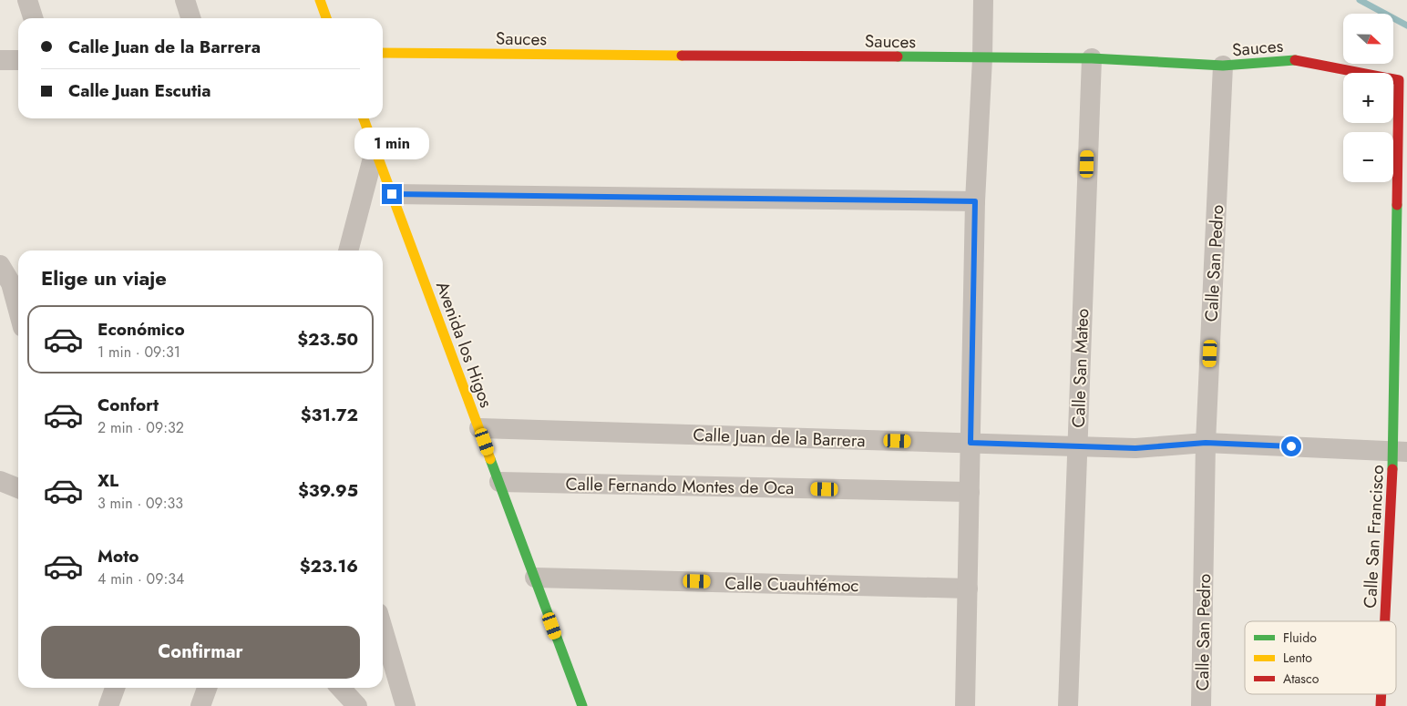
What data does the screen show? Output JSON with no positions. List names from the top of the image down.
{
  "streets": {
    "street": [
      "Sauces",
      "Calle San Pedro",
      "Avenida los Higos",
      "Calle San Mateo",
      "Calle Juan de la Barrera",
      "Calle Fernando Montes de Oca",
      "Calle San Francisco",
      "Calle Cuauhtémoc"
    ]
  },
  "crossings": [
    ["Sauces", "Calle San Pedro"],
    ["Sauces", "Calle San Mateo"],
    ["Sauces", "Calle Juan de la Barrera"],
    ["Sauces", "Calle San Francisco"],
    ["Calle San Pedro", "Calle Juan de la Barrera"],
    ["Avenida los Higos", "Calle Juan de la Barrera"],
    ["Avenida los Higos", "Calle Fernando Montes de Oca"],
    ["Avenida los Higos", "Calle Cuauhtémoc"],
    ["Calle San Mateo", "Calle Juan de la Barrera"],
    ["Calle Juan de la Barrera", "Calle San Francisco"]
  ],
  "legend": ["Fluido", "Lento", "Atasco"],
  "north": "right",
  "page": {
    "map_buttons": ["+", "−"],
    "banner": ["Calle Juan de la Barrera", "Calle Juan Escutia"],
    "bubble": "1 min",
    "heading": "Elige un viaje",
    "list": [
      {
        "name": "Económico",
        "note": "1 min · 09:31",
        "value": "$23.50"
      },
      {
        "name": "Confort",
        "note": "2 min · 09:32",
        "value": "$31.72"
      },
      {
        "name": "XL",
        "note": "3 min · 09:33",
        "value": "$39.95"
      },
      {
        "name": "Moto",
        "note": "4 min · 09:34",
        "value": "$23.16"
      }
    ],
    "buttons": "Confirmar"
  }
}
